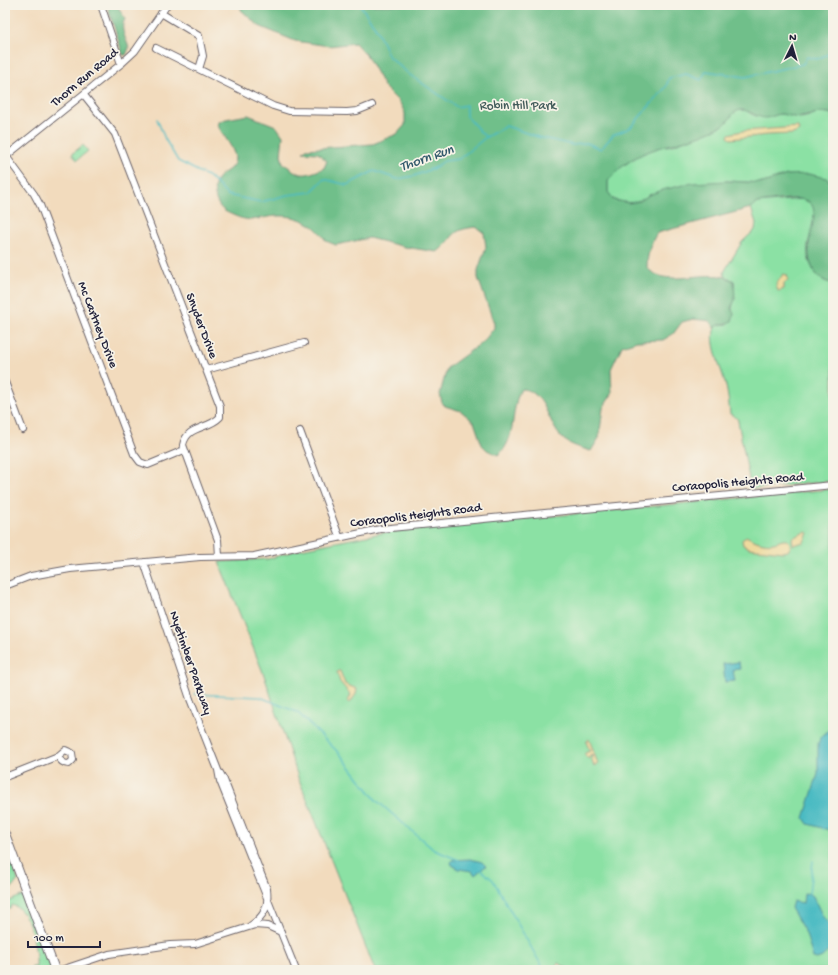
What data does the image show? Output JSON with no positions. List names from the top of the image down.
{
  "streets": {
    "street": [
      "Thorn Run Road",
      "Mc Cartney Drive",
      "Snyder Drive",
      "Coraopolis Heights Road",
      "Nyetimber Parkway"
    ]
  },
  "crossings": [
    ["Thorn Run Road", "Mc Cartney Drive"],
    ["Thorn Run Road", "Snyder Drive"],
    ["Mc Cartney Drive", "Snyder Drive"],
    ["Coraopolis Heights Road", "Nyetimber Parkway"]
  ],
  "water": ["Thorn Run"],
  "parks": ["Robin Hill Park"],
  "scale_bar": "100 m",
  "north": "top"
}
